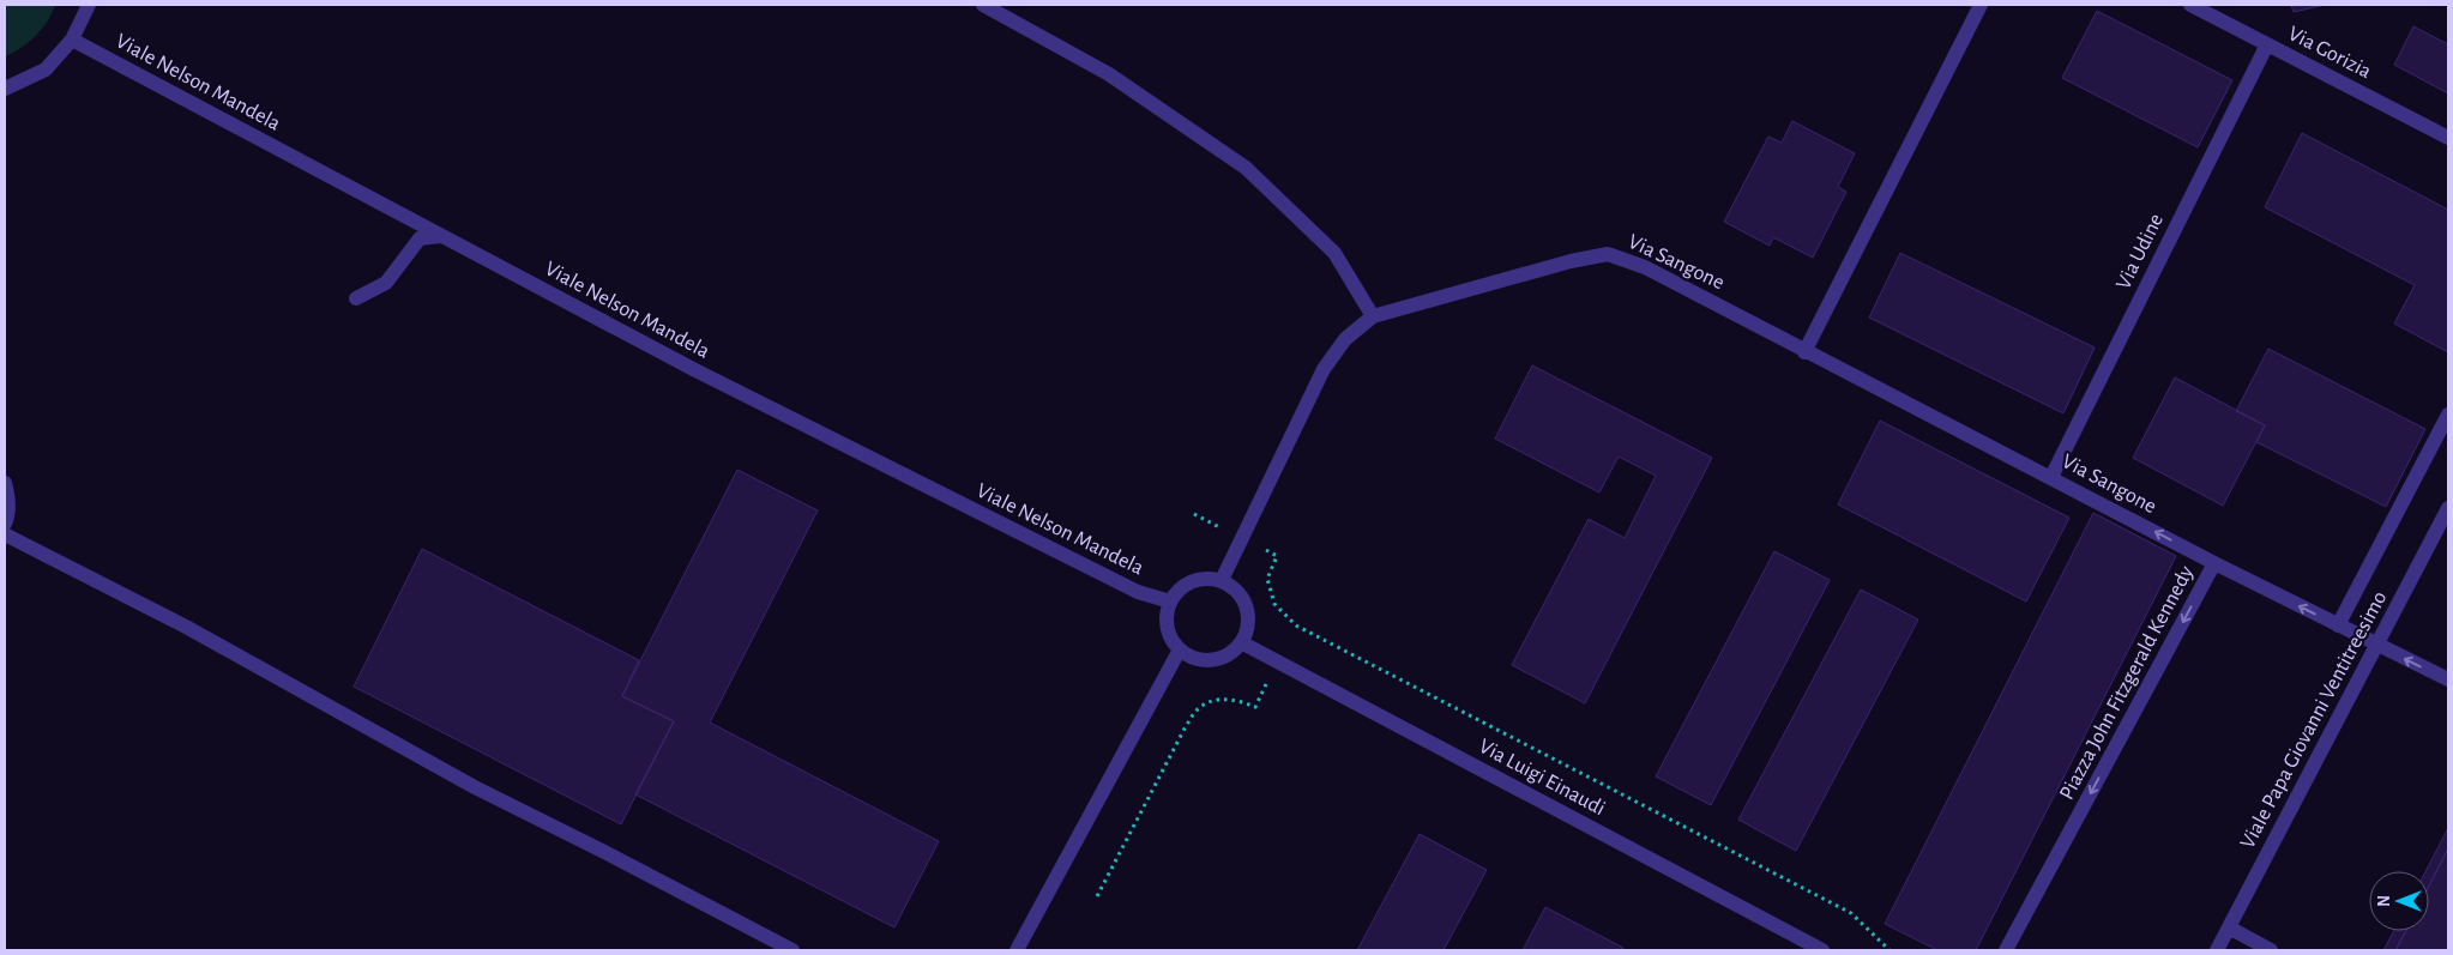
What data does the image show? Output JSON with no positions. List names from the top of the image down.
{
  "streets": {
    "street": [
      "Via Gorizia",
      "Viale Nelson Mandela",
      "Via Udine",
      "Via Sangone",
      "Piazza John Fitzgerald Kennedy",
      "Viale Papa Giovanni Ventitreesimo",
      "Via Luigi Einaudi"
    ]
  },
  "crossings": [
    ["Via Gorizia", "Via Udine"],
    ["Viale Nelson Mandela", "Via Sangone"],
    ["Viale Nelson Mandela", "Via Luigi Einaudi"],
    ["Via Udine", "Via Sangone"],
    ["Via Sangone", "Piazza John Fitzgerald Kennedy"],
    ["Via Sangone", "Via Luigi Einaudi"],
    ["Piazza John Fitzgerald Kennedy", "Viale Papa Giovanni Ventitreesimo"]
  ],
  "north": "left"
}
